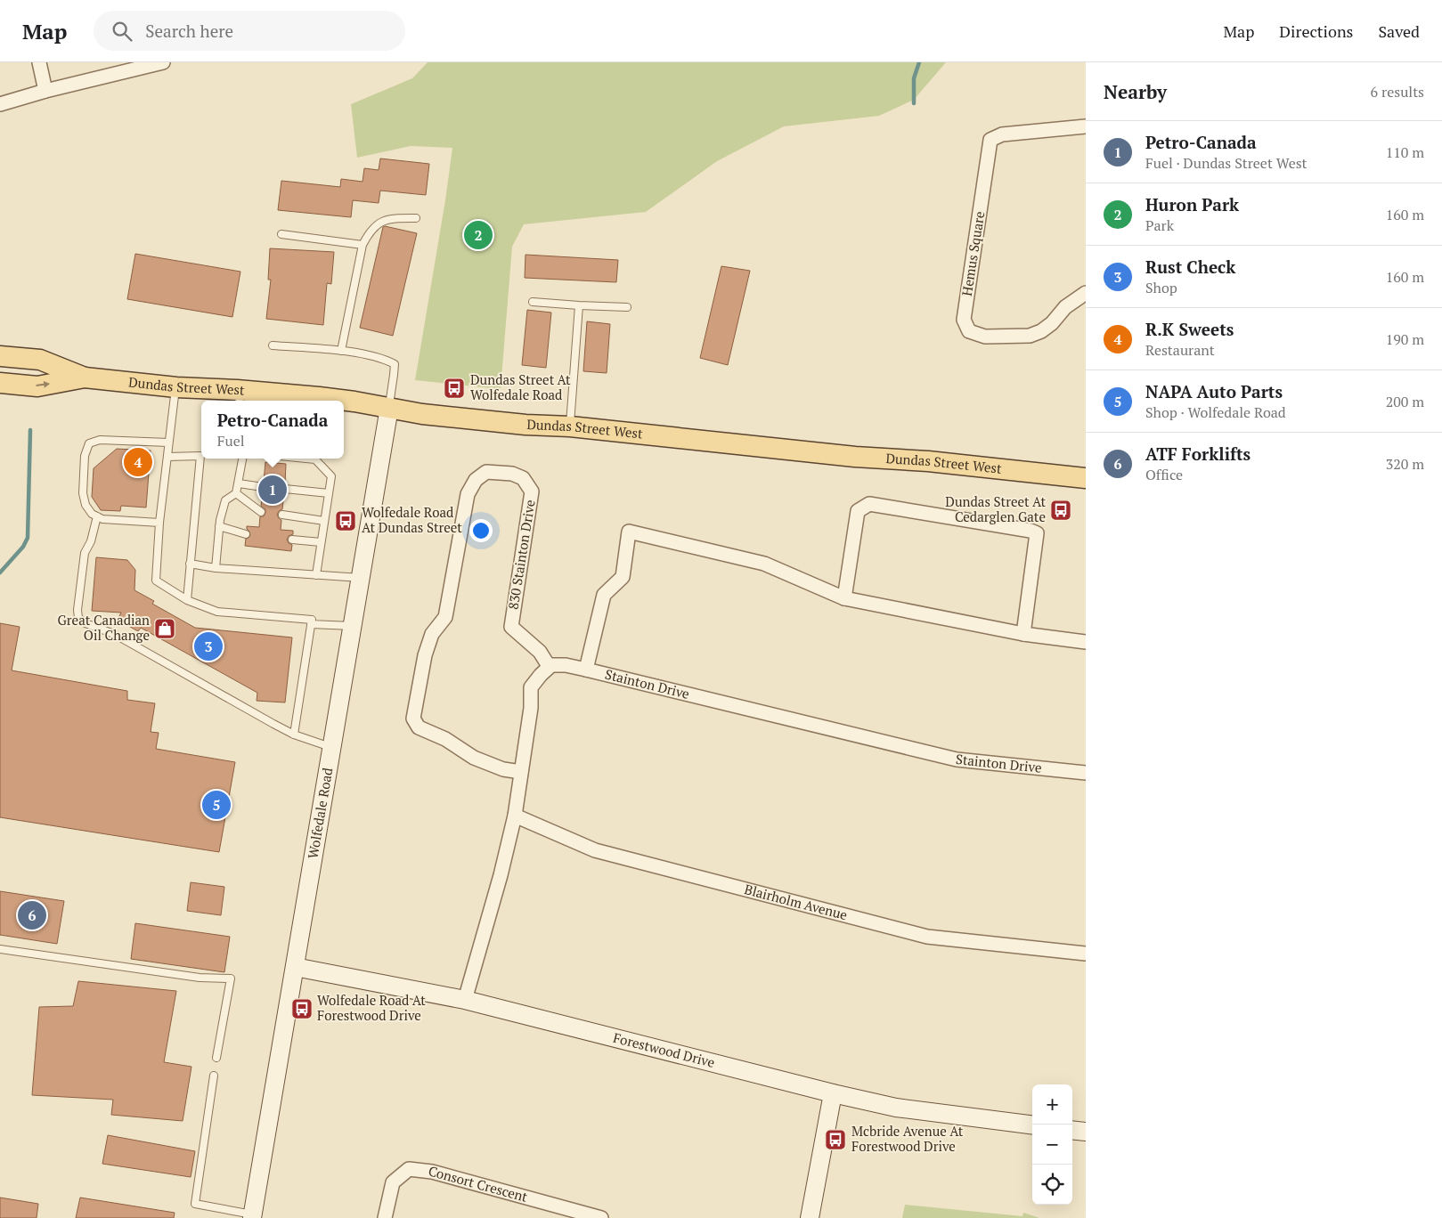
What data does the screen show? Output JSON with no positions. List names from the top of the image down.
{
  "streets": {
    "main road": ["Dundas Street West"],
    "street": [
      "Hemus Square",
      "830 Stainton Drive",
      "Stainton Drive",
      "Wolfedale Road",
      "Blairholm Avenue",
      "Forestwood Drive",
      "Consort Crescent"
    ]
  },
  "crossings": [
    ["Dundas Street West", "Wolfedale Road"],
    ["830 Stainton Drive", "Stainton Drive"],
    ["Wolfedale Road", "Forestwood Drive"]
  ],
  "places": {
    "bus stop": [
      "Dundas Street At Wolfedale Road",
      "Dundas Street At Cedarglen Gate",
      "Wolfedale Road At Dundas Street",
      "Wolfedale Road At Forestwood Drive",
      "Mcbride Avenue At Forestwood Drive"
    ],
    "shop": ["Great Canadian Oil Change"]
  },
  "page": {
    "header": "Map",
    "search": "Search here",
    "nav": ["Map", "Directions", "Saved"],
    "heading": ["Nearby", "6 results"],
    "list": [
      {
        "mark": "1",
        "name": "Petro-Canada",
        "note": "Fuel · Dundas Street West",
        "value": "110 m"
      },
      {
        "mark": "2",
        "name": "Huron Park",
        "note": "Park",
        "value": "160 m"
      },
      {
        "mark": "3",
        "name": "Rust Check",
        "note": "Shop",
        "value": "160 m"
      },
      {
        "mark": "4",
        "name": "R.K Sweets",
        "note": "Restaurant",
        "value": "190 m"
      },
      {
        "mark": "5",
        "name": "NAPA Auto Parts",
        "note": "Shop · Wolfedale Road",
        "value": "200 m"
      },
      {
        "mark": "6",
        "name": "ATF Forklifts",
        "note": "Office",
        "value": "320 m"
      }
    ],
    "pins": [
      "2",
      "4",
      "1",
      "3",
      "5",
      "6"
    ],
    "popup": ["Petro-Canada", "Fuel"],
    "map_buttons": ["+", "−"]
  }
}
